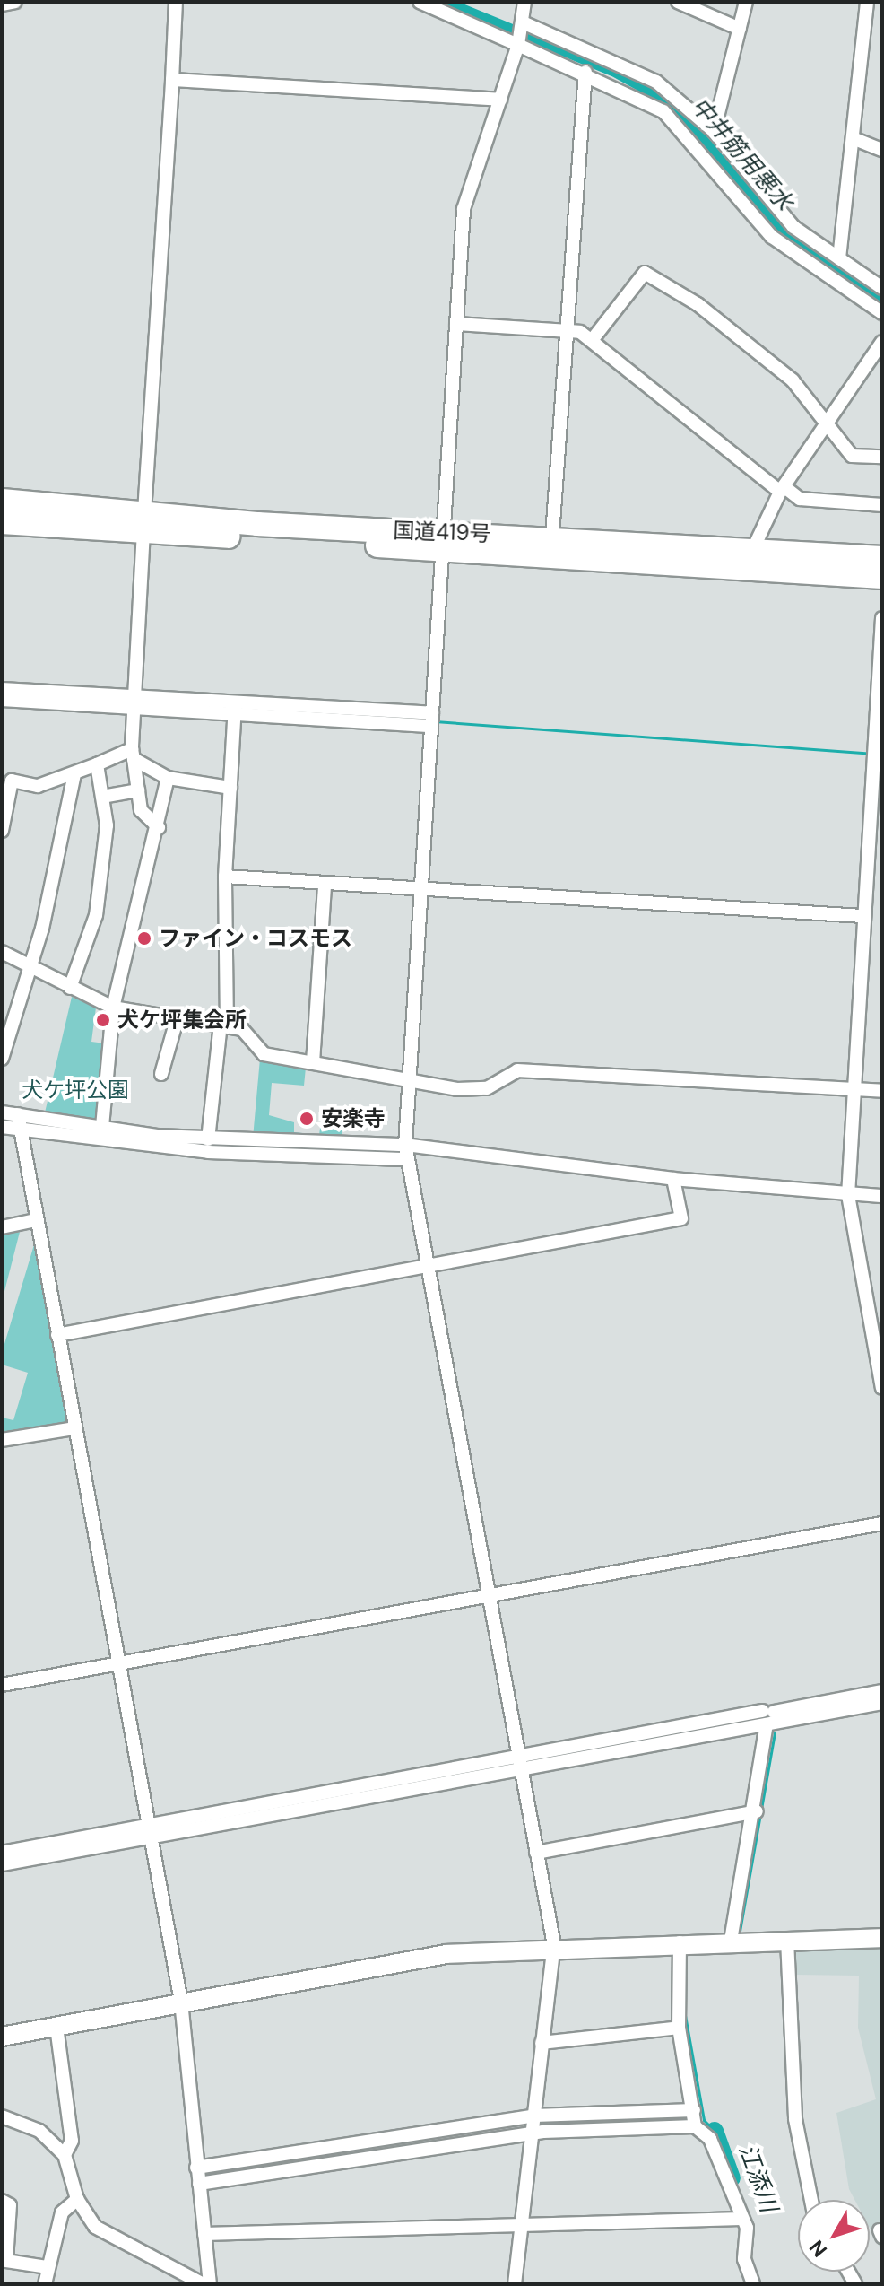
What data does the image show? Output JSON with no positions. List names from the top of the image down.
{
  "streets": {
    "highway": ["国道419号"]
  },
  "water": ["中井筋用悪水", "江添川"],
  "parks": ["犬ケ坪公園"],
  "places": ["ファイン・コスモス", "犬ケ坪集会所", "安楽寺"],
  "north": "bottom left"
}
